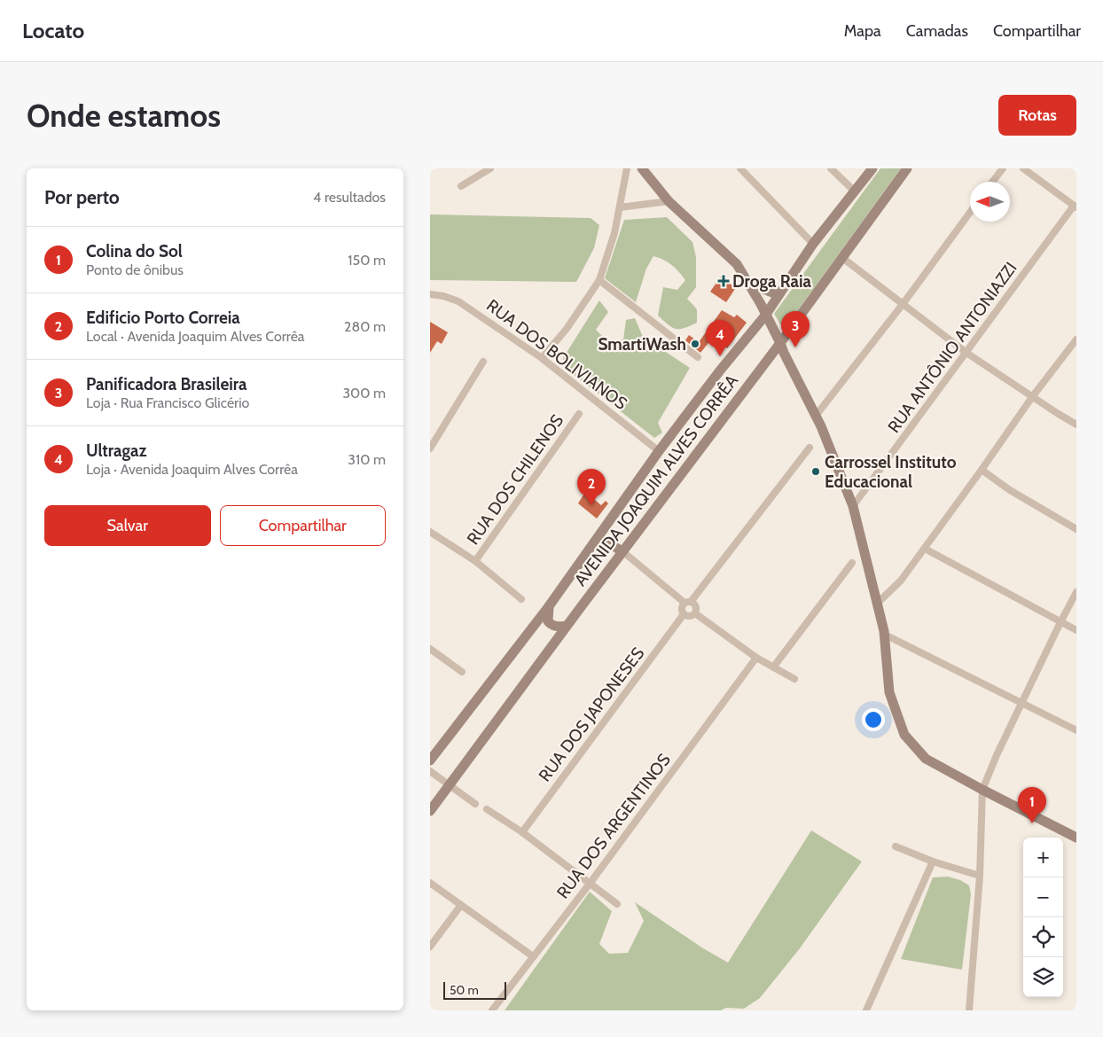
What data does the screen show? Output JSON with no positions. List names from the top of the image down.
{
  "streets": {
    "main road": ["AVENIDA JOAQUIM ALVES CORRÊA"],
    "street": [
      "RUA ANTÔNIO ANTONIAZZI",
      "RUA DOS BOLIVIANOS",
      "RUA DOS CHILENOS",
      "RUA DOS JAPONESES",
      "RUA DOS ARGENTINOS"
    ]
  },
  "crossings": [
    ["RUA DOS BOLIVIANOS", "AVENIDA JOAQUIM ALVES CORRÊA"]
  ],
  "places": {
    "health": ["Droga Raia"],
    "other": ["SmartiWash", "Carrossel Instituto Educacional"]
  },
  "scale_bar": "50 m",
  "north": "left",
  "page": {
    "header": "Locato",
    "nav": ["Mapa", "Camadas", "Compartilhar"],
    "buttons": [
      "Rotas",
      ["Salvar", "Compartilhar"]
    ],
    "title": "Onde estamos",
    "heading": ["Por perto", "4 resultados"],
    "list": [
      {
        "mark": "1",
        "name": "Colina do Sol",
        "note": "Ponto de ônibus",
        "value": "150 m"
      },
      {
        "mark": "2",
        "name": "Edificio Porto Correia",
        "note": "Local · Avenida Joaquim Alves Corrêa",
        "value": "280 m"
      },
      {
        "mark": "3",
        "name": "Panificadora Brasileira",
        "note": "Loja · Rua Francisco Glicério",
        "value": "300 m"
      },
      {
        "mark": "4",
        "name": "Ultragaz",
        "note": "Loja · Avenida Joaquim Alves Corrêa",
        "value": "310 m"
      }
    ],
    "pins": [
      "3",
      "4",
      "2",
      "1"
    ],
    "map_buttons": ["+", "−"],
    "scale": "50 m"
  }
}
